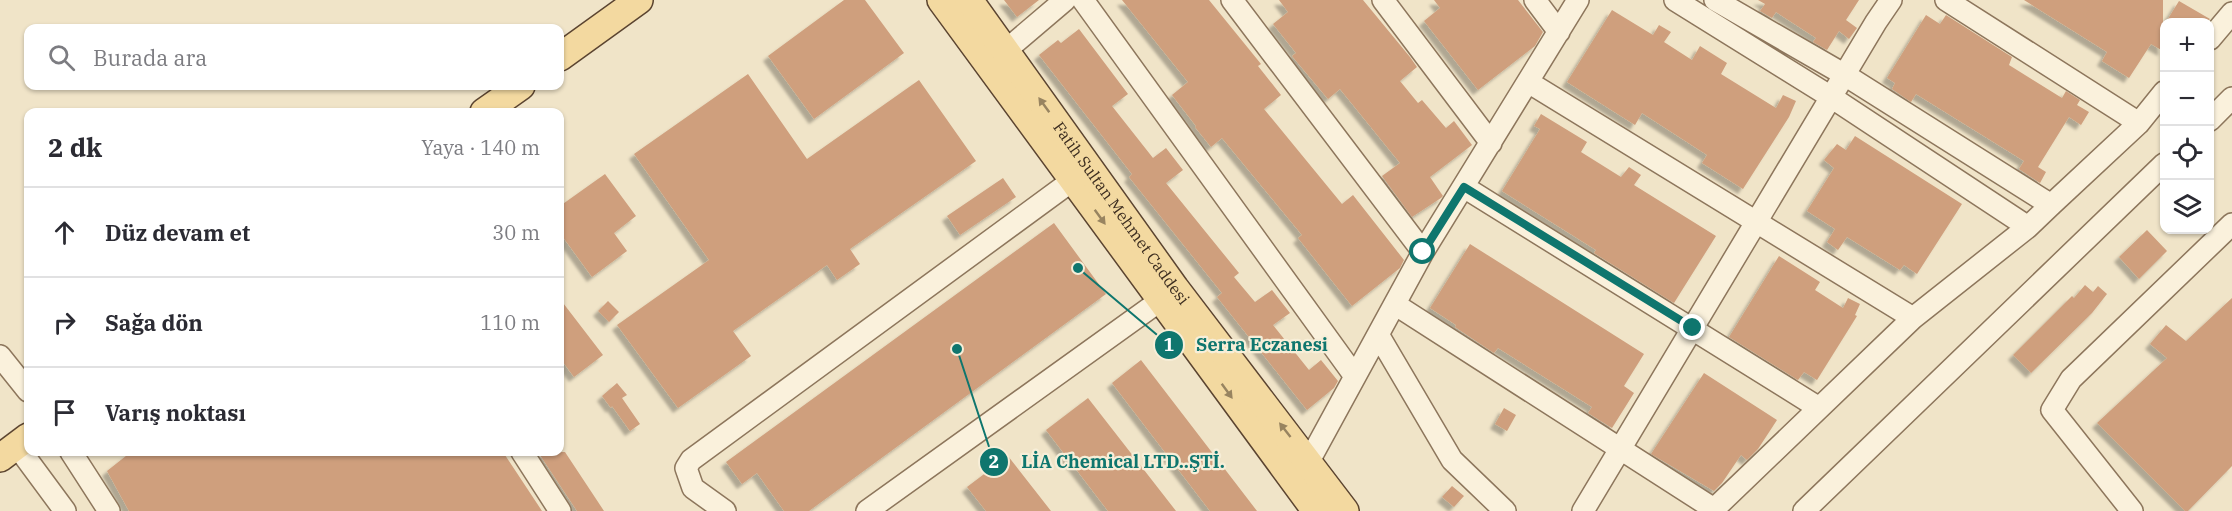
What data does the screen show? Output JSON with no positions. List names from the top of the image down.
{
  "streets": {
    "main road": ["Fatih Sultan Mehmet Caddesi"]
  },
  "places": ["Serra Eczanesi", "LİA Chemical LTD..ŞTİ."],
  "page": {
    "map_buttons": ["+", "−"],
    "search": "Burada ara",
    "heading": ["2 dk", "Yaya · 140 m"],
    "list": [
      ["Düz devam et", "30 m"],
      ["Sağa dön", "110 m"],
      "Varış noktası"
    ]
  }
}
